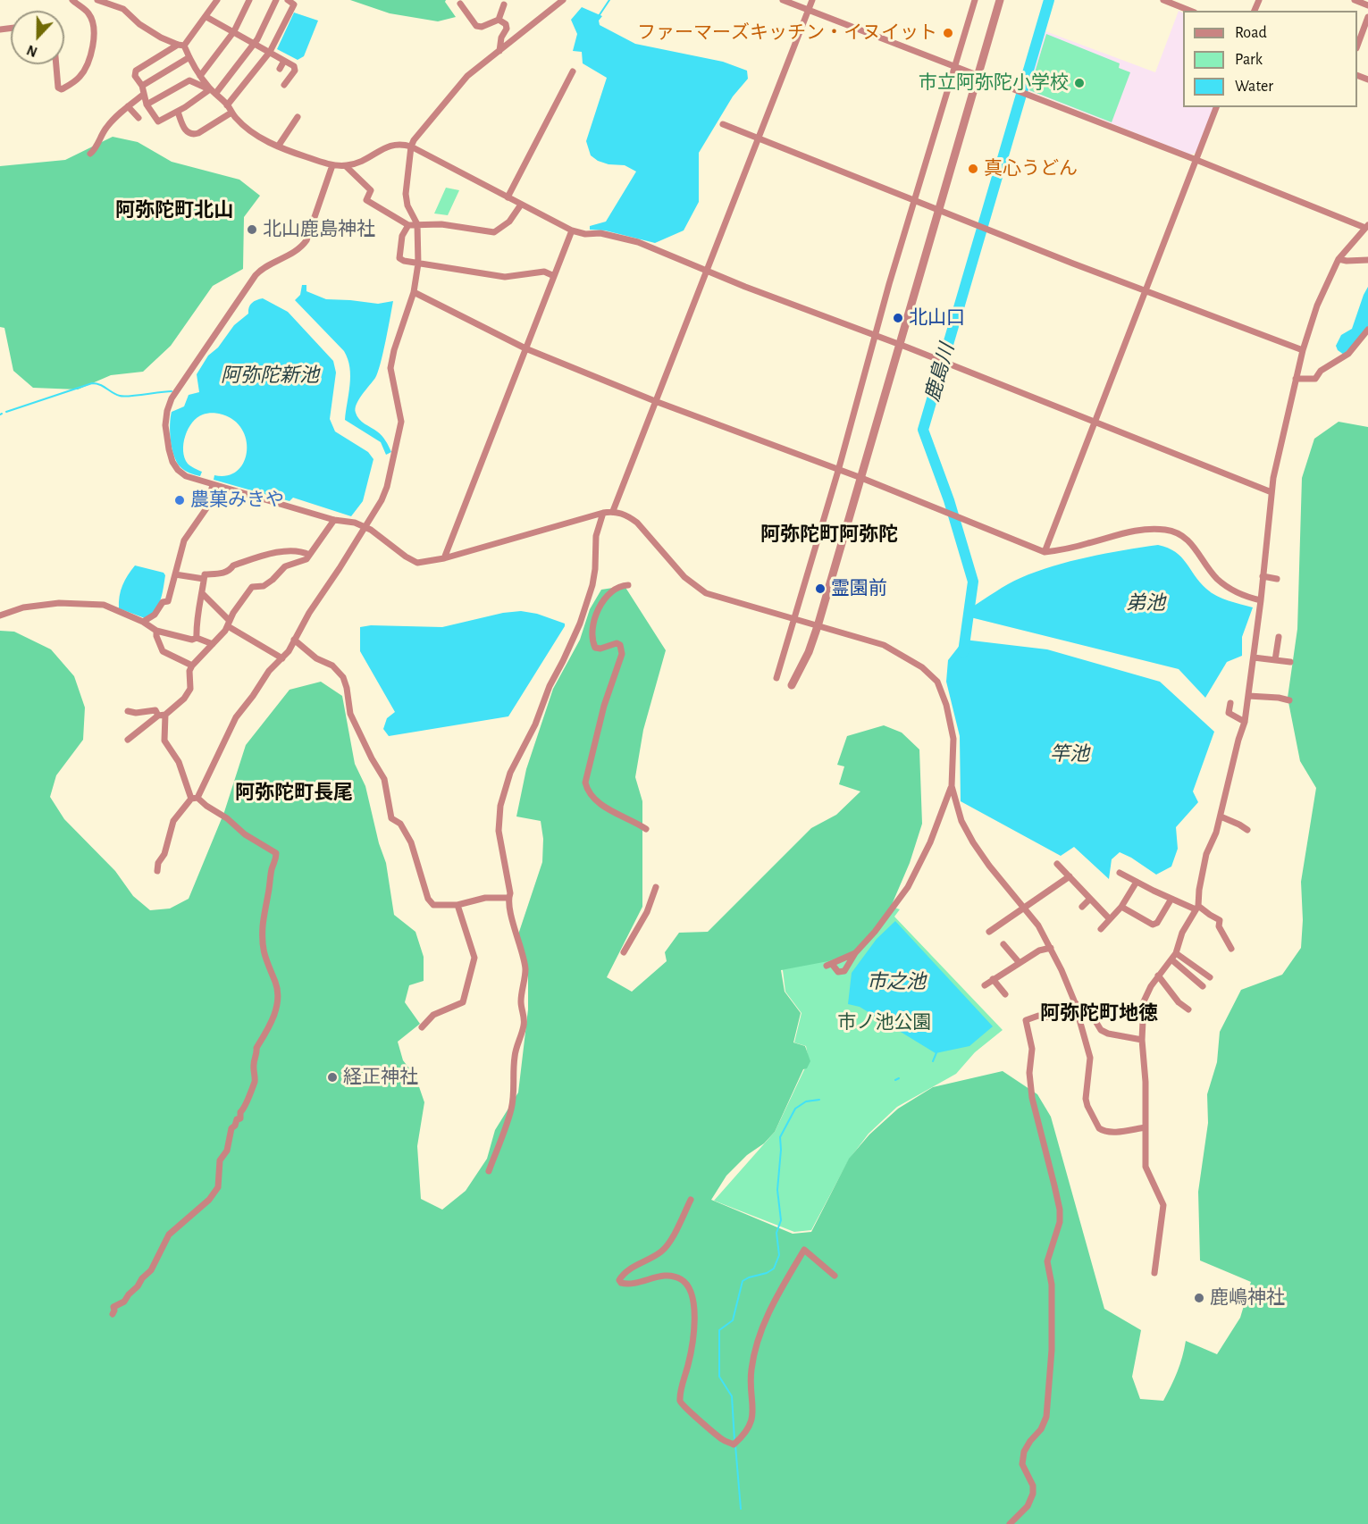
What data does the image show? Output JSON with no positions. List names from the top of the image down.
{
  "districts": [
    "阿弥陀町北山",
    "阿弥陀町阿弥陀",
    "阿弥陀町長尾",
    "阿弥陀町地徳"
  ],
  "water": [
    "鹿島川",
    "阿弥陀新池",
    "弟池",
    "竿池",
    "市之池"
  ],
  "parks": ["市ノ池公園"],
  "places": [
    "ファーマーズキッチン・イヌイット",
    "市立阿弥陀小学校",
    "真心うどん",
    "北山鹿島神社",
    "北山口",
    "農菓みきや",
    "霊園前",
    "経正神社",
    "鹿嶋神社"
  ],
  "legend": ["Road", "Park", "Water"],
  "north": "bottom"
}
